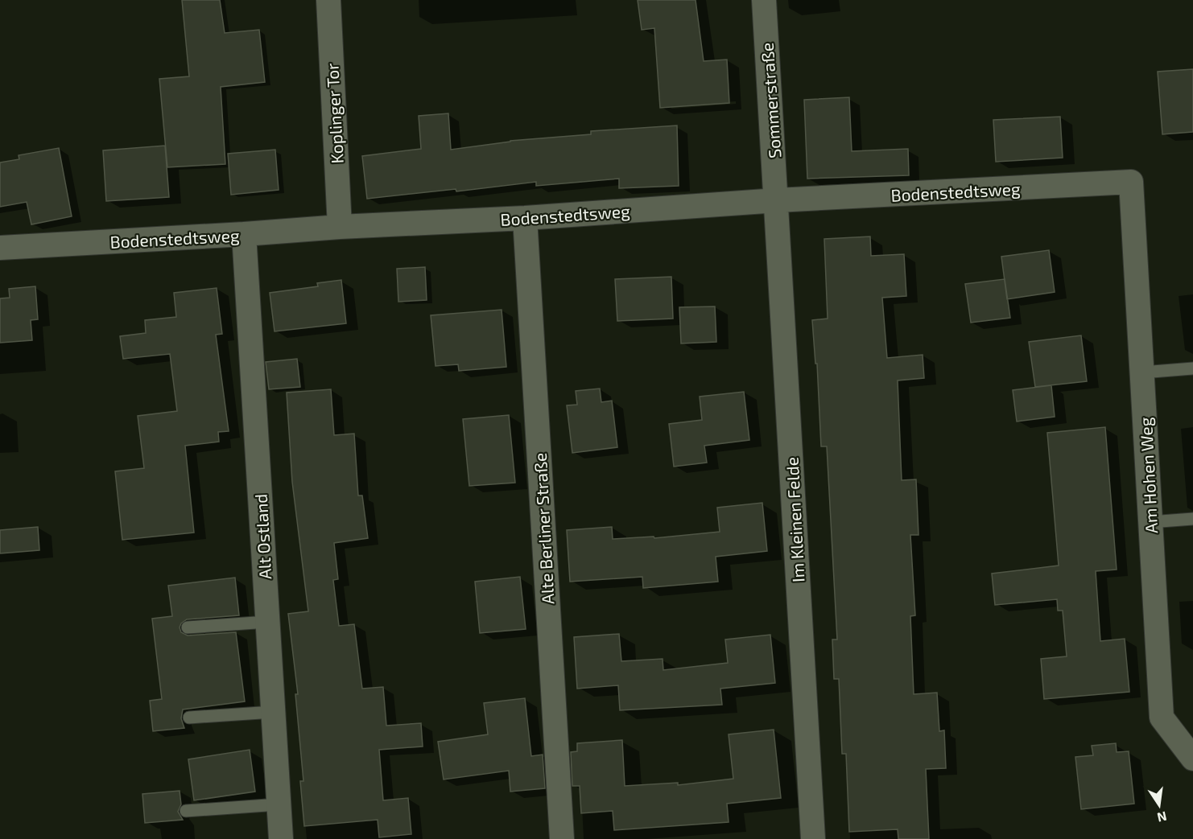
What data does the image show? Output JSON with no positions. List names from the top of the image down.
{
  "streets": {
    "street": [
      "Sommerstraße",
      "Koplinger Tor",
      "Bodenstedtsweg",
      "Am Hohen Weg",
      "Im Kleinen Felde",
      "Alte Berliner Straße",
      "Alt Ostland"
    ]
  },
  "crossings": [
    ["Sommerstraße", "Bodenstedtsweg"],
    ["Sommerstraße", "Im Kleinen Felde"],
    ["Koplinger Tor", "Bodenstedtsweg"],
    ["Bodenstedtsweg", "Am Hohen Weg"],
    ["Bodenstedtsweg", "Im Kleinen Felde"],
    ["Bodenstedtsweg", "Alte Berliner Straße"],
    ["Bodenstedtsweg", "Alt Ostland"]
  ],
  "north": "bottom"
}
